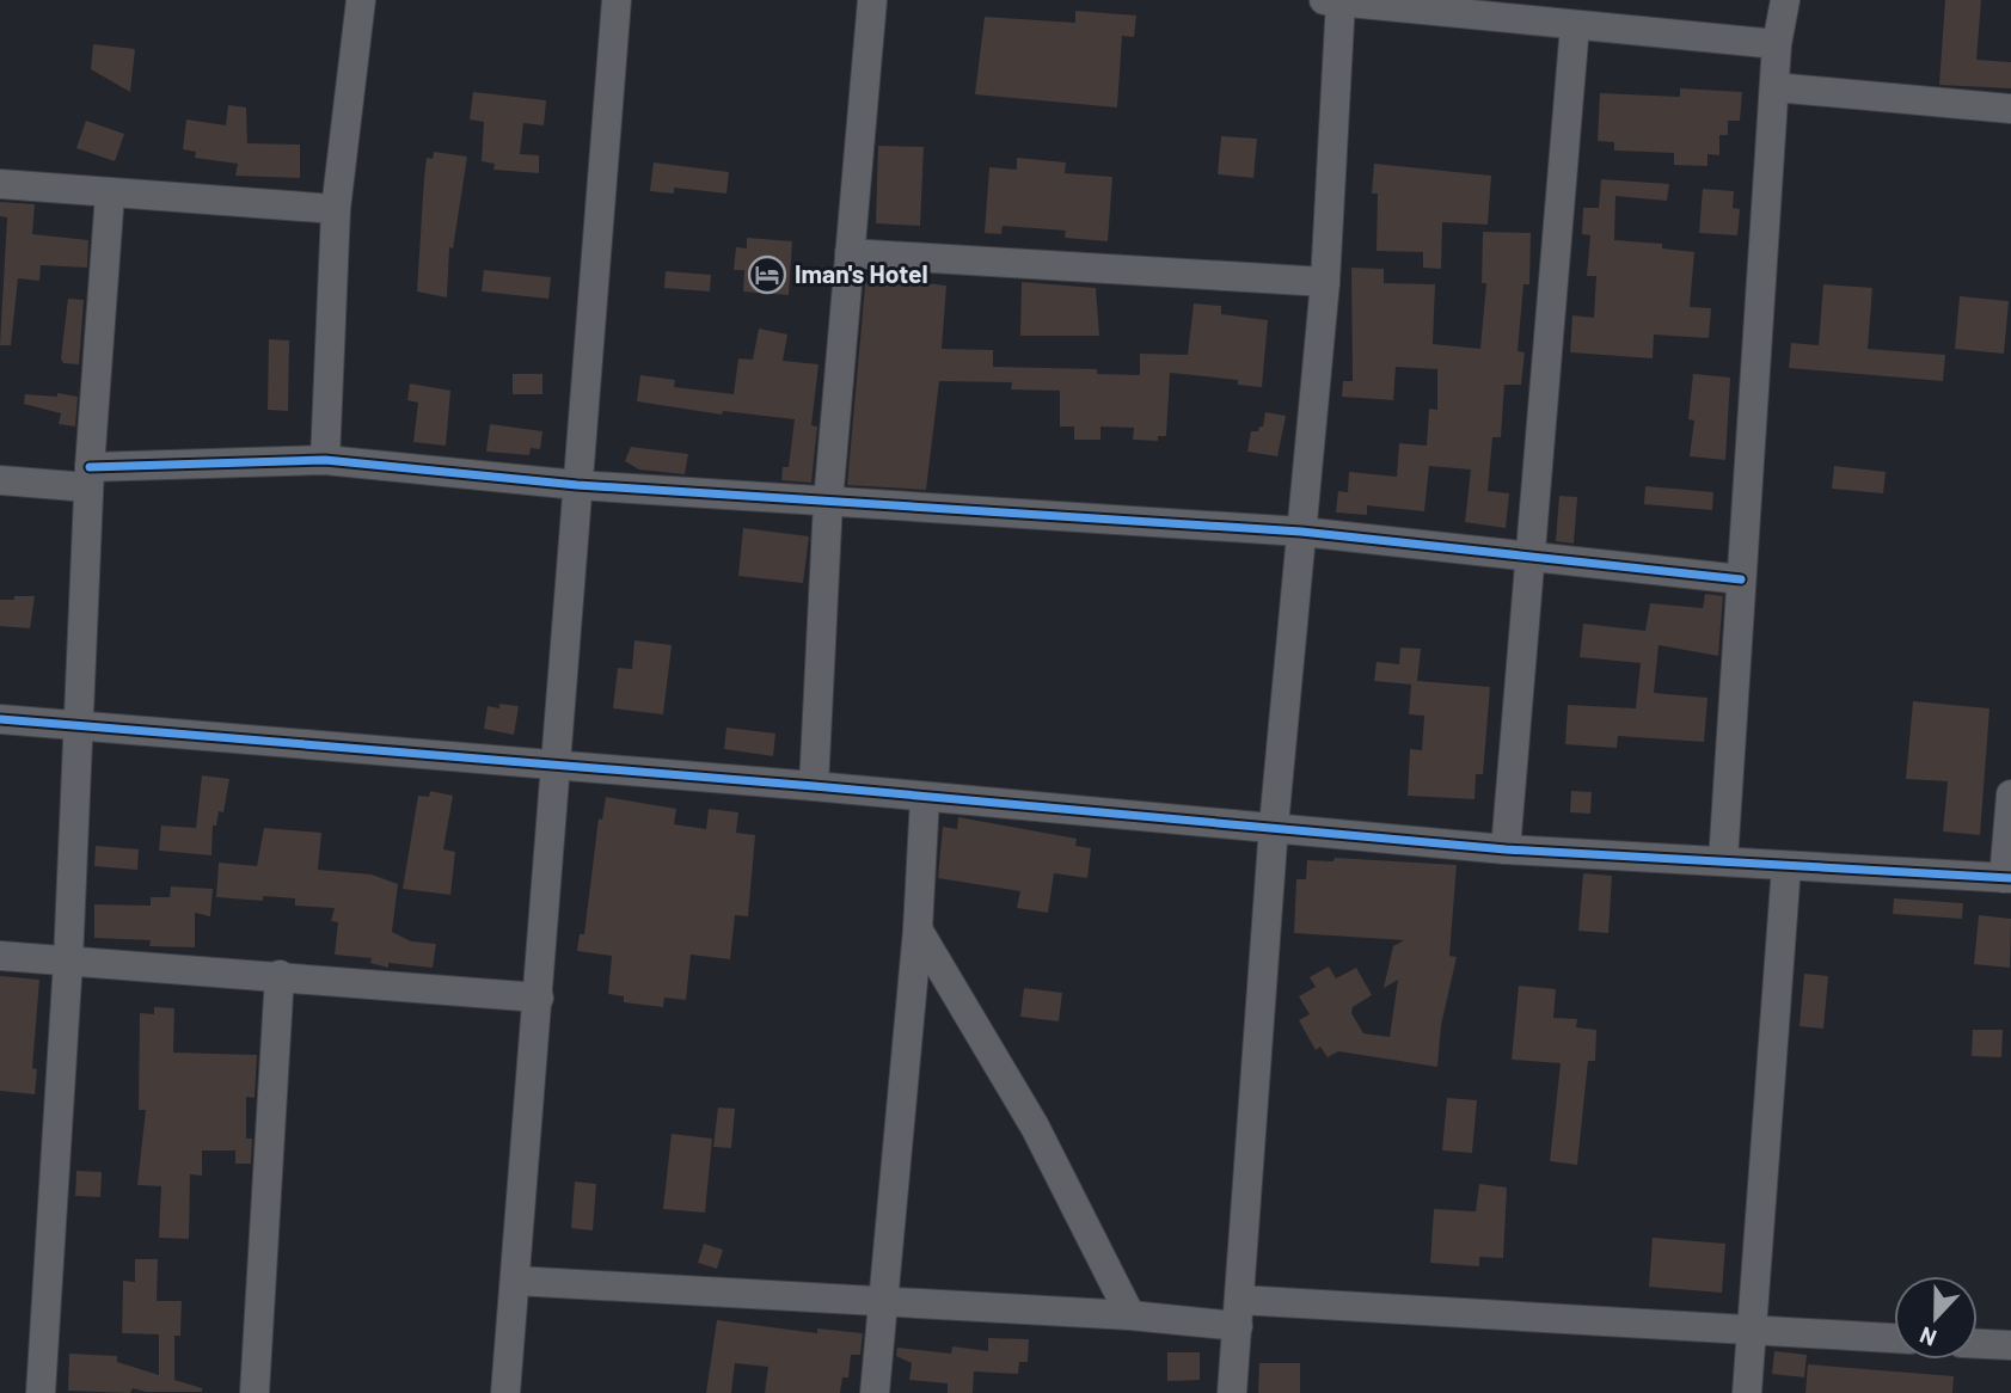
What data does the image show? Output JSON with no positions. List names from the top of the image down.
{
  "places": {
    "hotel": ["Iman's Hotel"]
  },
  "north": "bottom"
}
